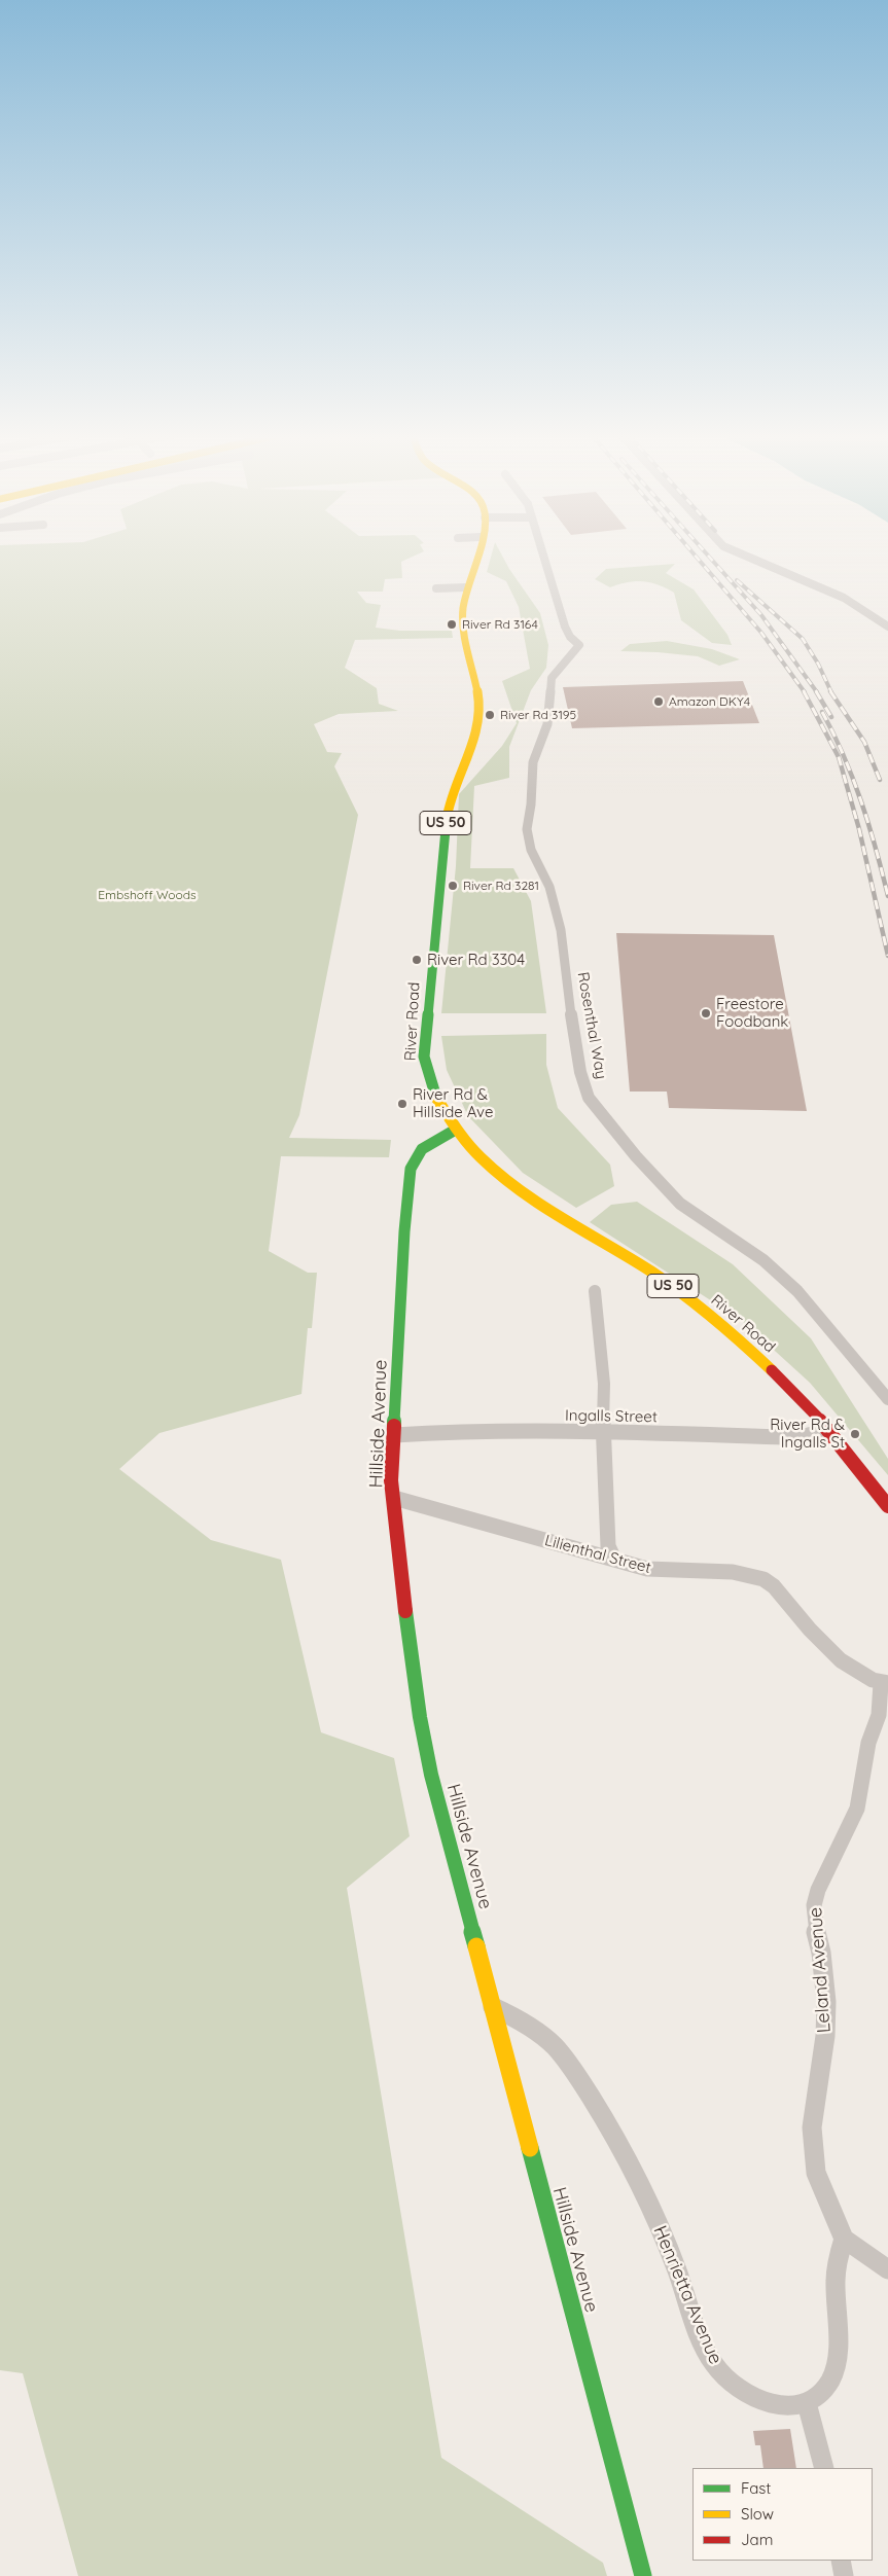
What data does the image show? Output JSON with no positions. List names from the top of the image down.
{
  "streets": {
    "main road": ["US 50", "River Road", "Hillside Avenue"],
    "street": [
      "Rosenthal Way",
      "Ingalls Street",
      "Lilienthal Street",
      "Leland Avenue",
      "Henrietta Avenue"
    ]
  },
  "crossings": [
    ["River Road", "Ingalls Street"],
    ["River Road", "Hillside Avenue"],
    ["Ingalls Street", "Hillside Avenue"],
    ["Hillside Avenue", "Lilienthal Street"],
    ["Hillside Avenue", "Henrietta Avenue"],
    ["Lilienthal Street", "Leland Avenue"]
  ],
  "parks": ["Embshoff Woods"],
  "places": [
    "River Rd 3164",
    "Amazon DKY4",
    "River Rd 3195",
    "River Rd 3281",
    "River Rd 3304",
    "Freestore Foodbank",
    "River Rd & Hillside Ave",
    "River Rd & Ingalls St"
  ],
  "legend": ["Fast", "Slow", "Jam"]
}
